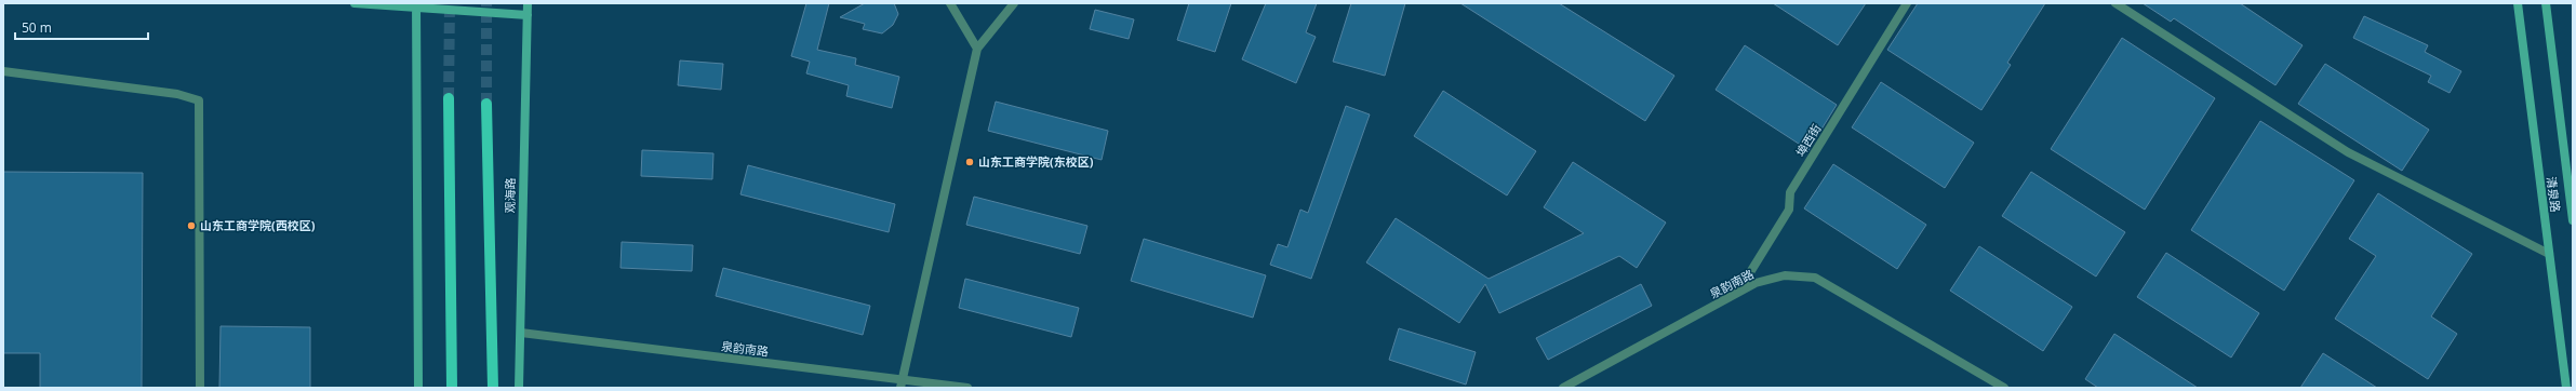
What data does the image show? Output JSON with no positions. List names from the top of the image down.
{
  "streets": {
    "main road": ["清泉路", "观海路"],
    "street": ["埠西街", "泉韵南路"]
  },
  "crossings": [
    ["埠西街", "泉韵南路"],
    ["观海路", "泉韵南路"]
  ],
  "places": ["山东工商学院(东校区)", "山东工商学院(西校区)"],
  "scale_bar": "50 m"
}
